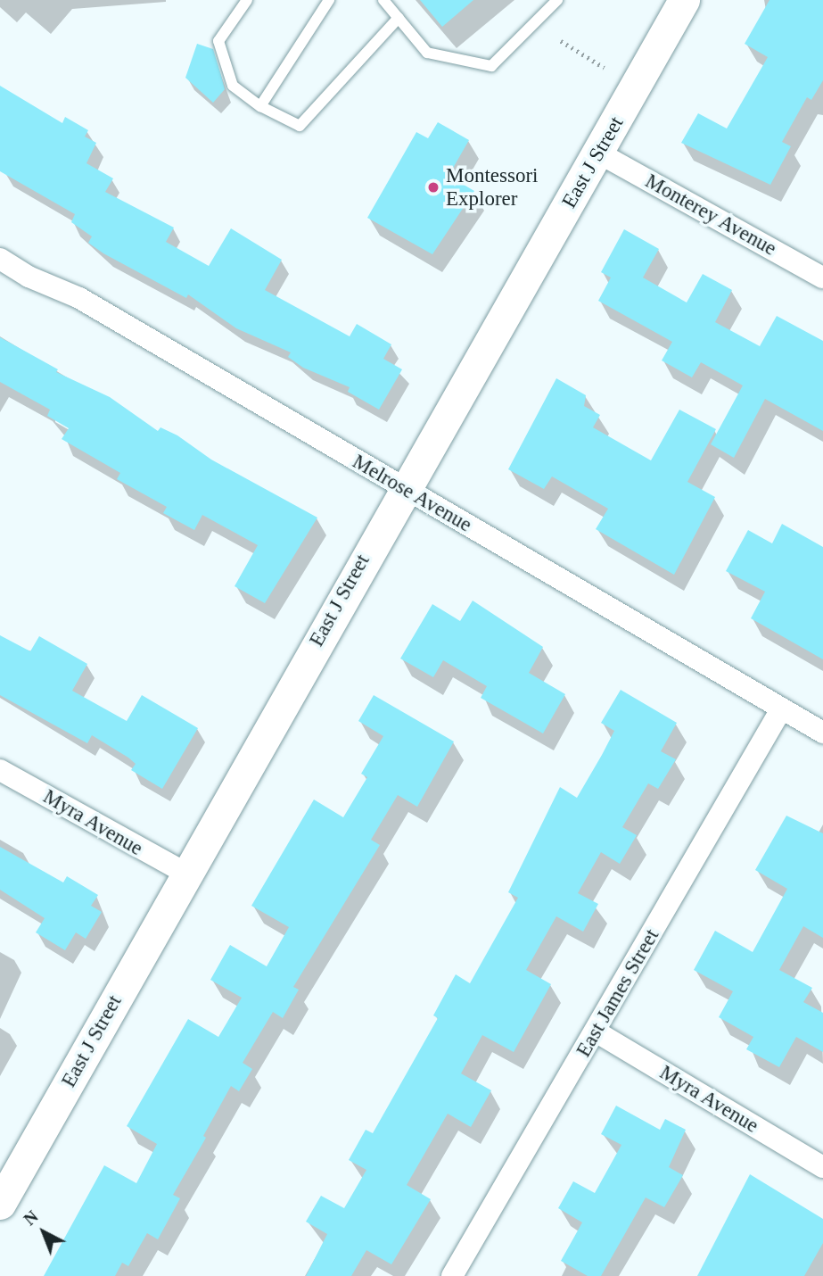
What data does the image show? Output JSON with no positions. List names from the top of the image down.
{
  "streets": {
    "street": [
      "East J Street",
      "Monterey Avenue",
      "Melrose Avenue",
      "Myra Avenue",
      "East James Street"
    ]
  },
  "crossings": [
    ["East J Street", "Monterey Avenue"],
    ["East J Street", "Melrose Avenue"],
    ["East J Street", "Myra Avenue"],
    ["Melrose Avenue", "East James Street"],
    ["Myra Avenue", "East James Street"]
  ],
  "places": ["Montessori Explorer"],
  "north": "top left"
}
